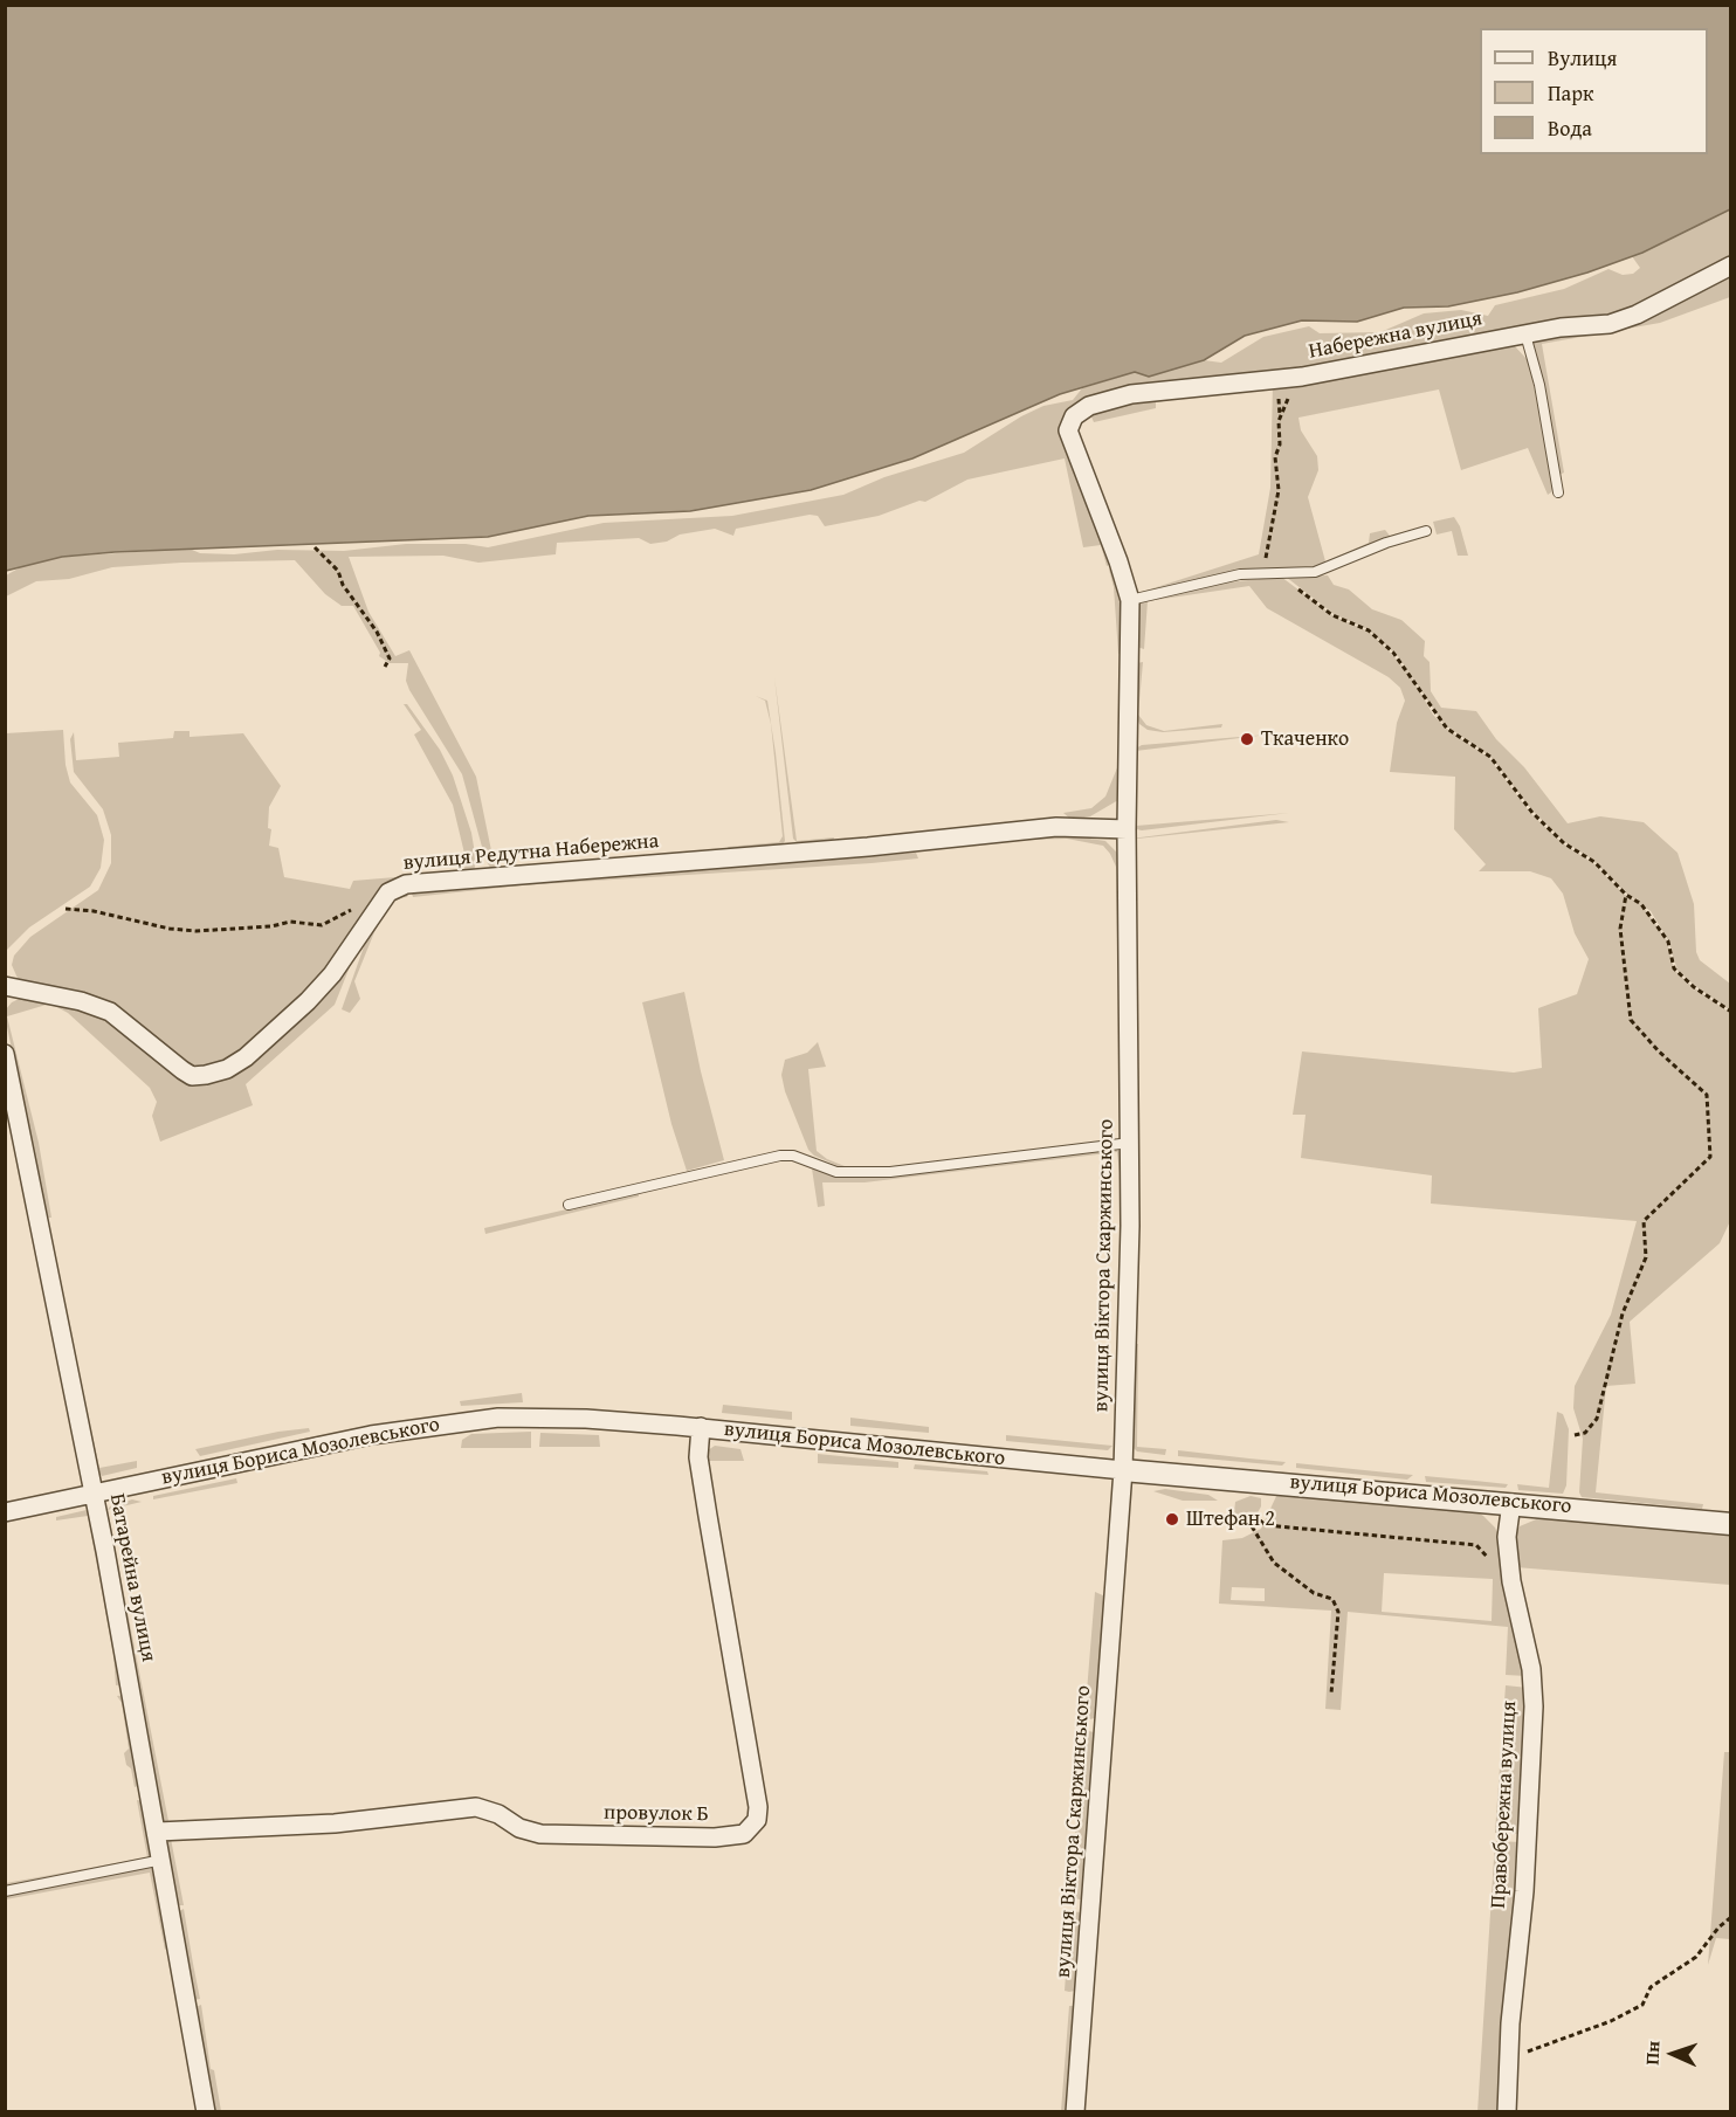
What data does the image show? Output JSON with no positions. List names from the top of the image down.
{
  "streets": {
    "street": [
      "Набережна вулиця",
      "вулиця Редутна Набережна",
      "вулиця Віктора Скаржинського",
      "вулиця Бориса Мозолевського",
      "Батарейна вулиця",
      "Правобережна вулиця",
      "провулок Б"
    ]
  },
  "crossings": [
    ["Набережна вулиця", "вулиця Віктора Скаржинського"],
    ["вулиця Редутна Набережна", "вулиця Віктора Скаржинського"],
    ["вулиця Віктора Скаржинського", "вулиця Бориса Мозолевського"],
    ["вулиця Бориса Мозолевського", "Батарейна вулиця"],
    ["вулиця Бориса Мозолевського", "Правобережна вулиця"],
    ["вулиця Бориса Мозолевського", "провулок Б"],
    ["Батарейна вулиця", "провулок Б"]
  ],
  "places": ["Ткаченко", "Штефан 2"],
  "legend": ["Вулиця", "Парк", "Вода"],
  "north": "left"
}
